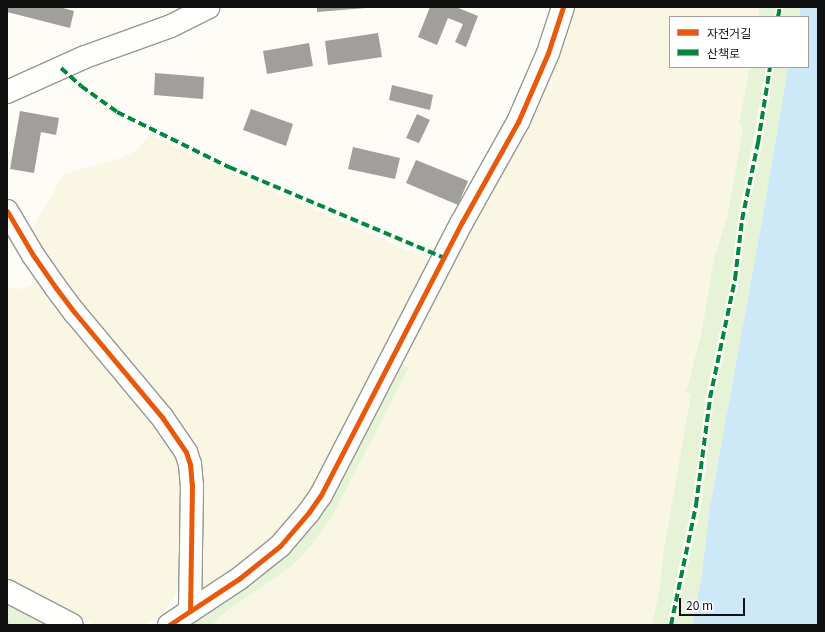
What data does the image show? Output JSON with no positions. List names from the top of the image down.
{
  "legend": ["자전거길", "산책로"],
  "scale_bar": "20 m"
}
